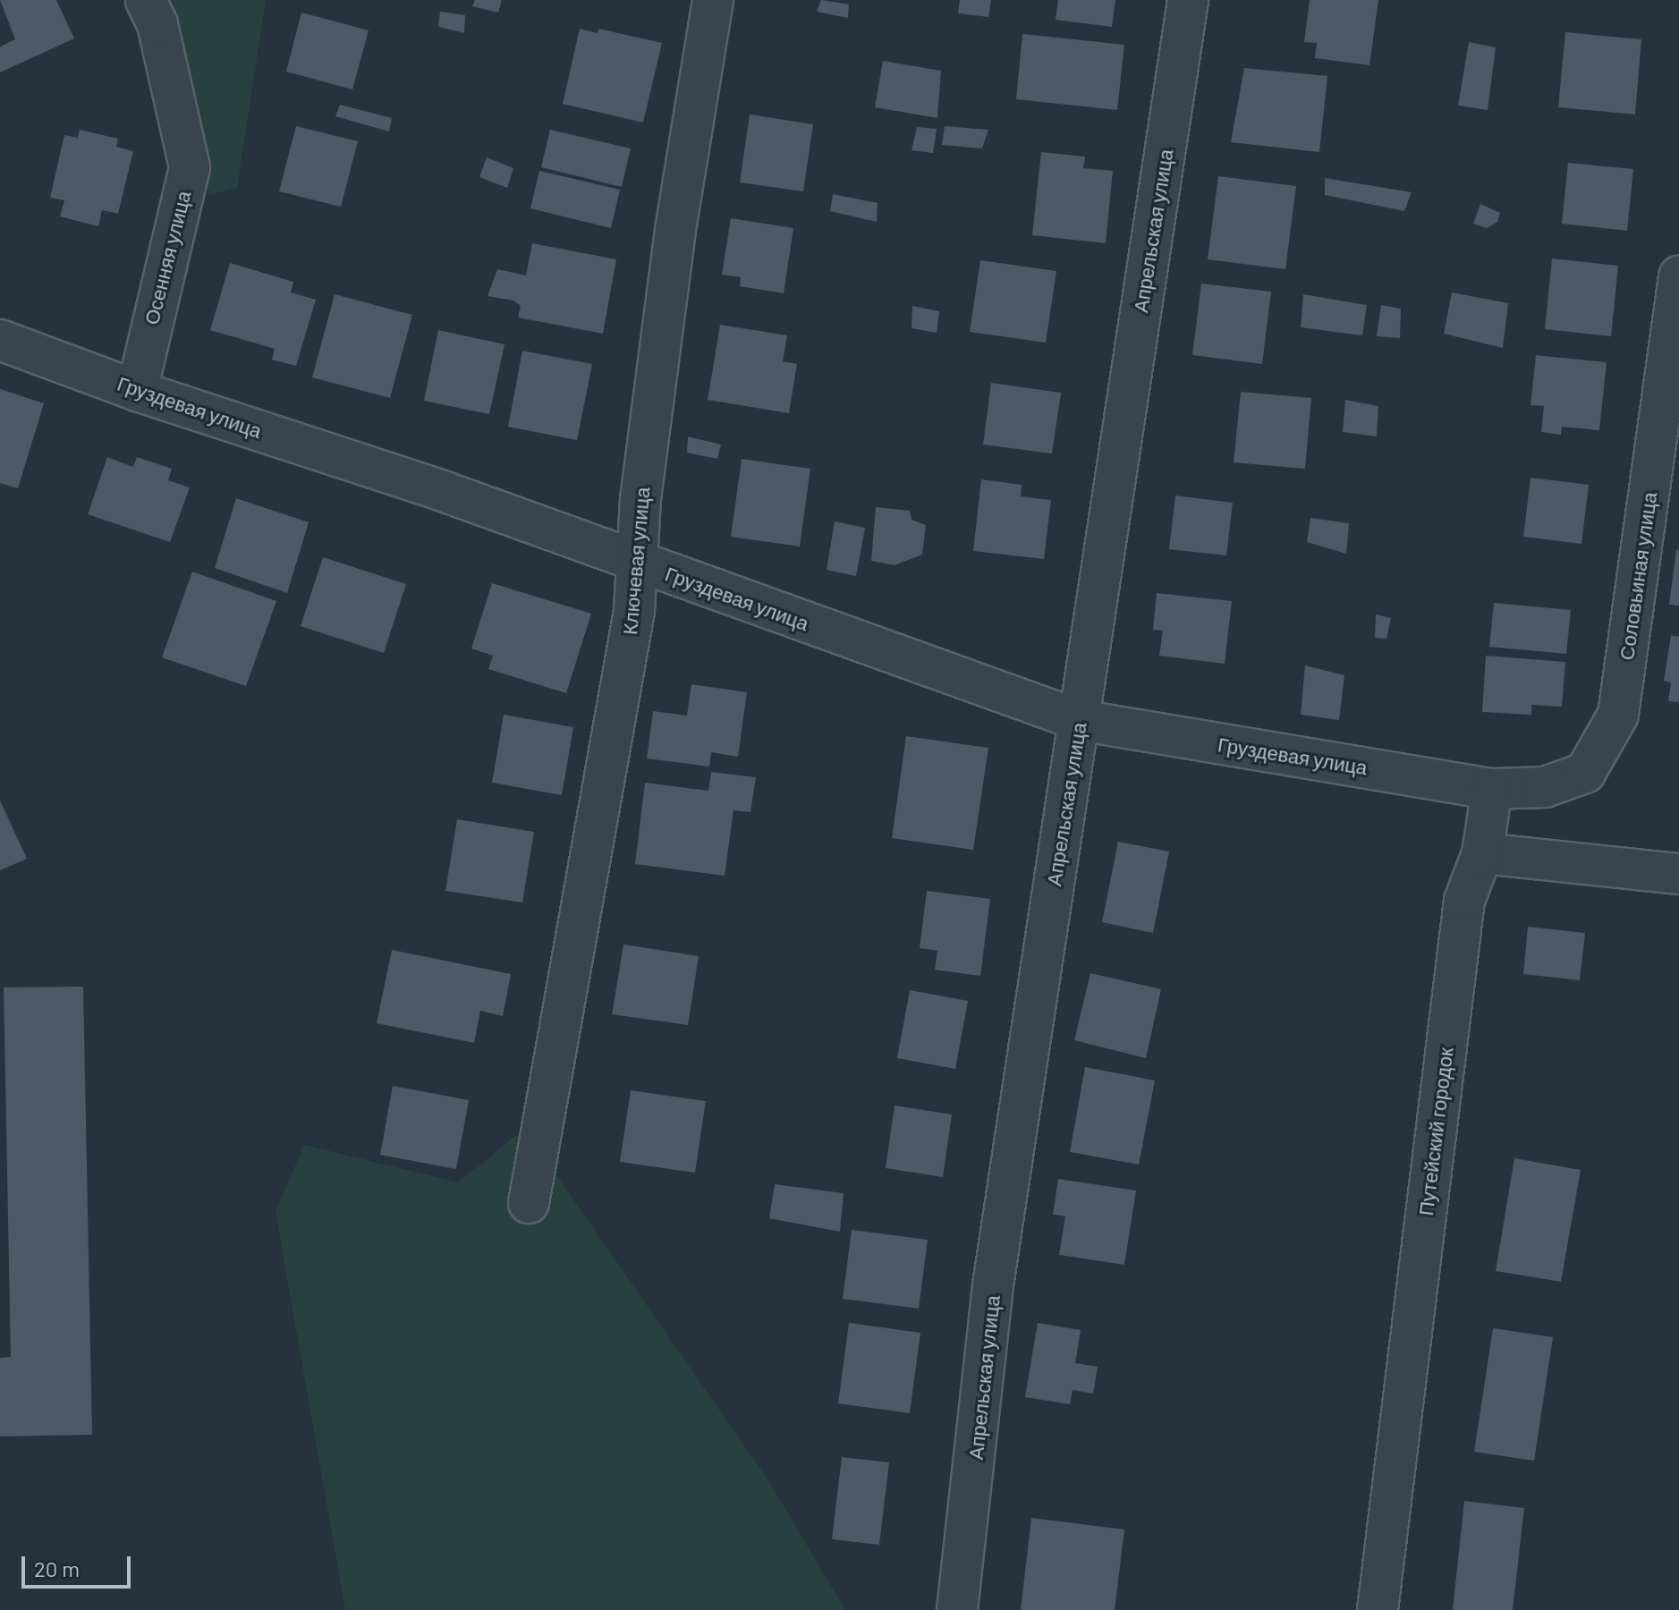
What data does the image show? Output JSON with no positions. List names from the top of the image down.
{
  "streets": {
    "street": [
      "Апрельская улица",
      "Осенняя улица",
      "Груздевая улица",
      "Ключевая улица",
      "Соловьиная улица",
      "Путейский городок"
    ]
  },
  "crossings": [
    ["Апрельская улица", "Груздевая улица"],
    ["Осенняя улица", "Груздевая улица"],
    ["Груздевая улица", "Ключевая улица"],
    ["Груздевая улица", "Соловьиная улица"],
    ["Груздевая улица", "Путейский городок"],
    ["Соловьиная улица", "Путейский городок"]
  ],
  "scale_bar": "20 m"
}
